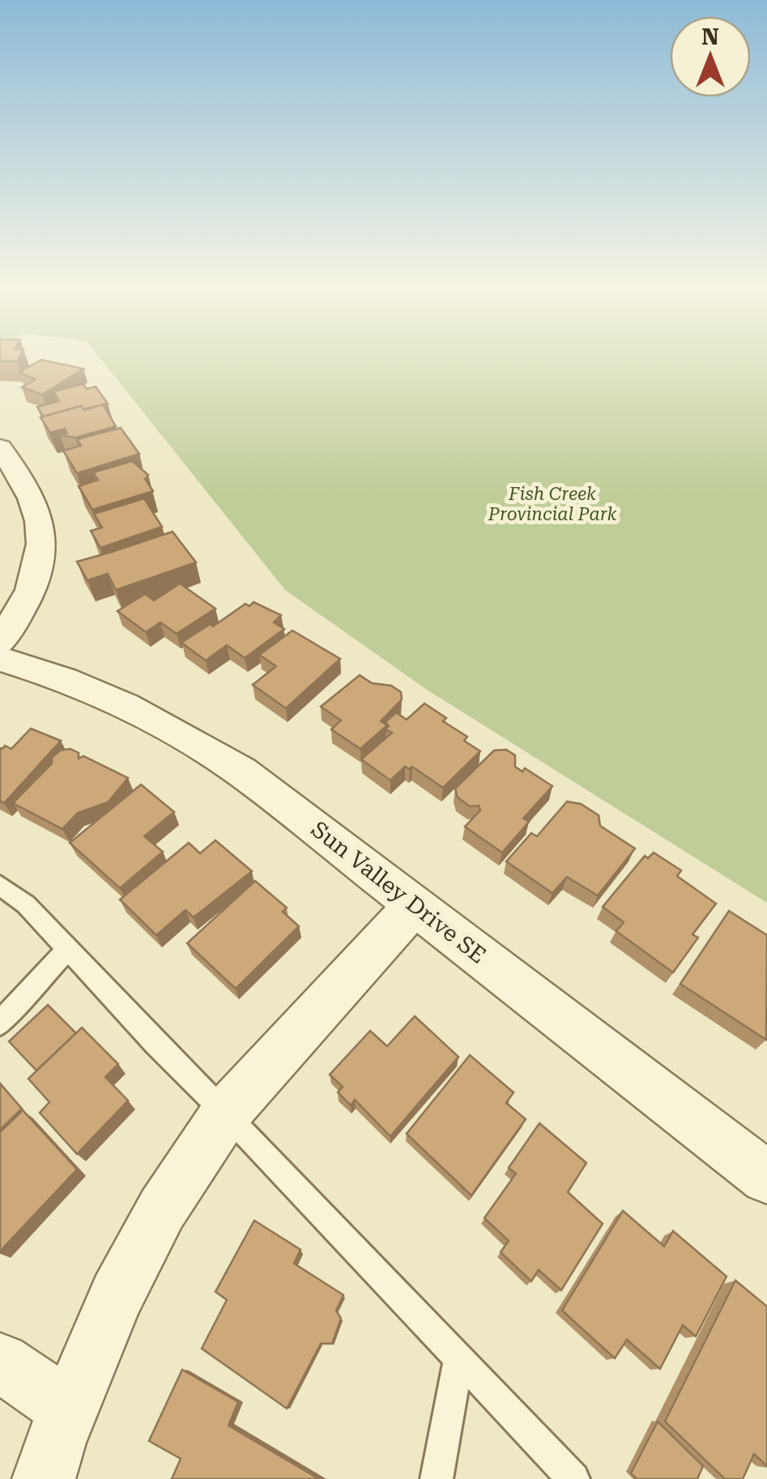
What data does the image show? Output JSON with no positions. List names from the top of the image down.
{
  "streets": {
    "street": ["Sun Valley Drive SE"]
  },
  "parks": ["Fish Creek Provincial Park"],
  "north": "top"
}
